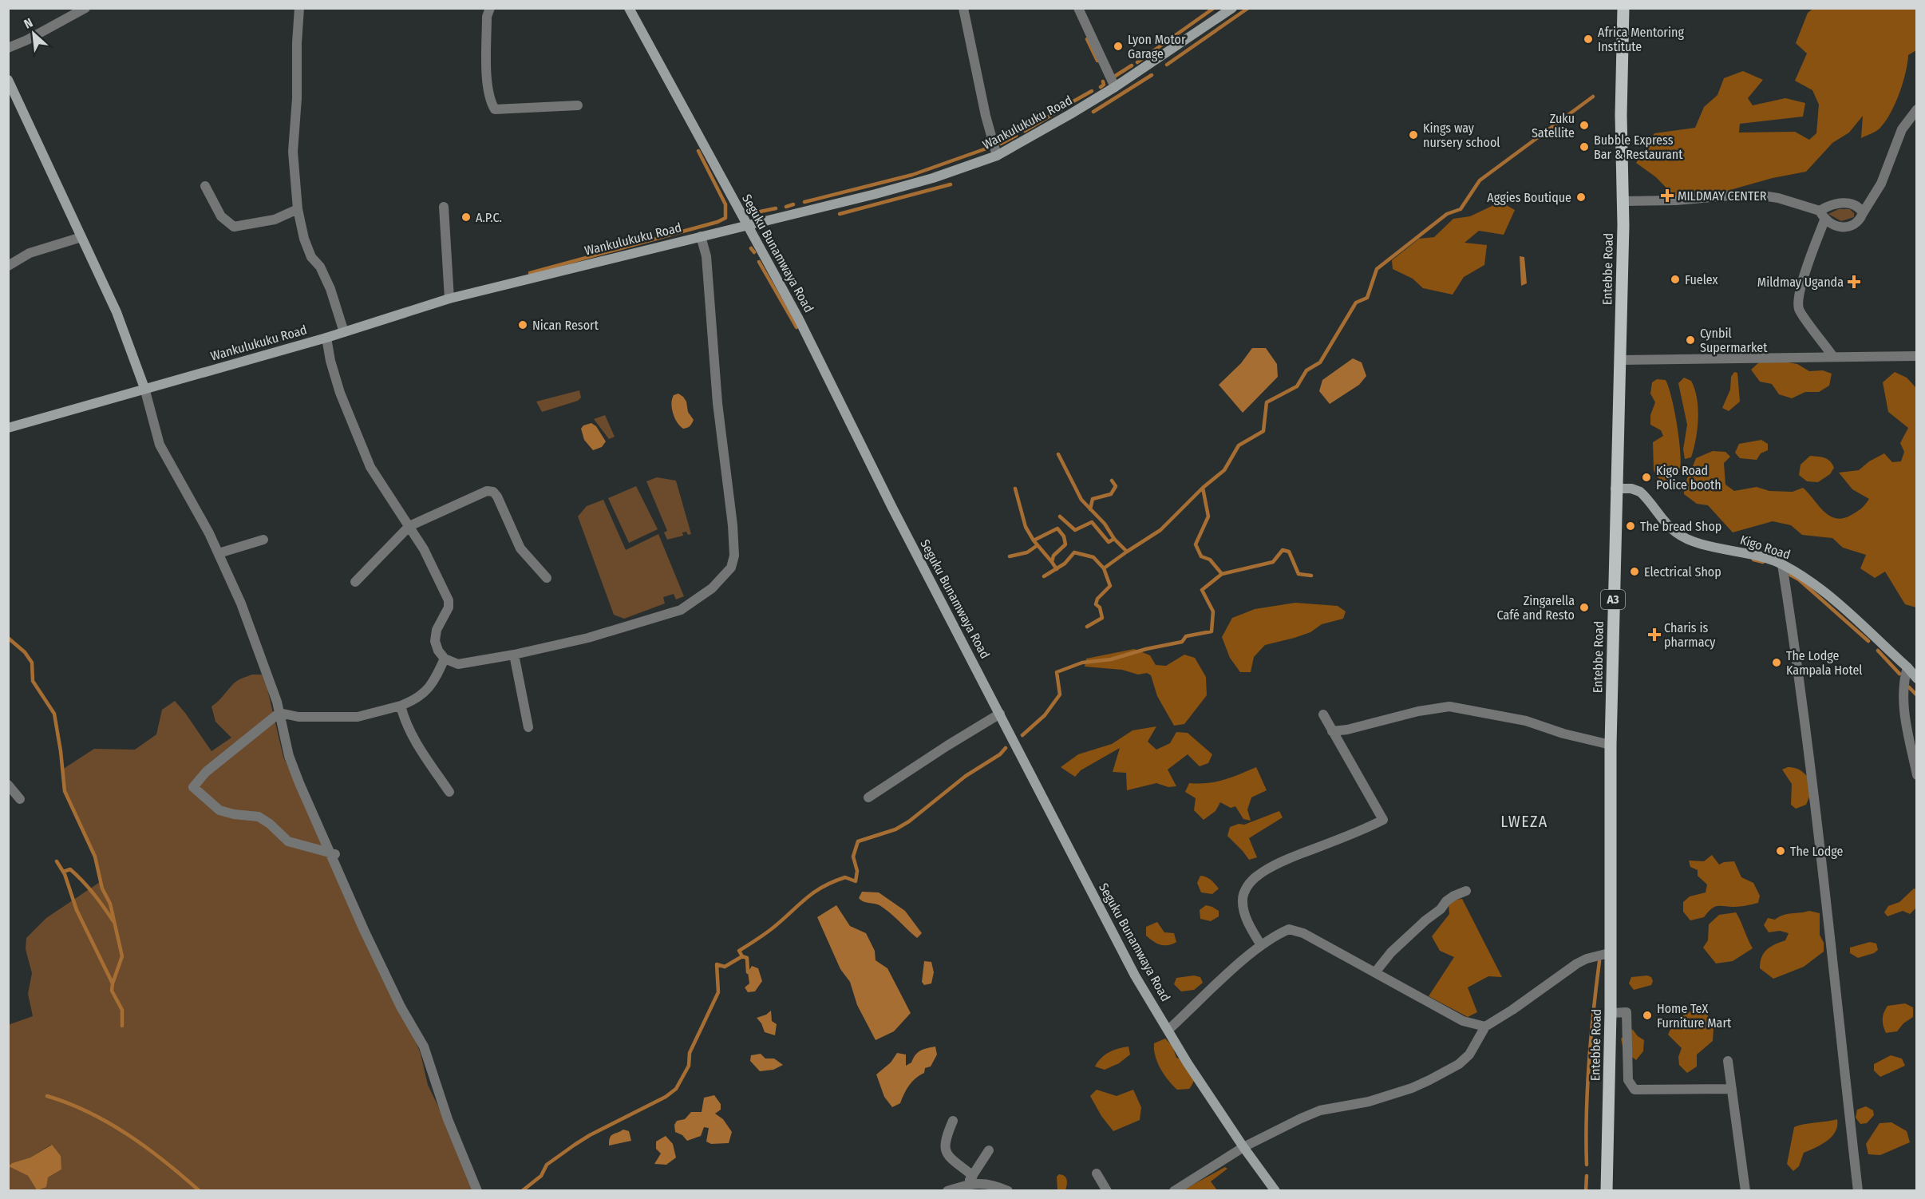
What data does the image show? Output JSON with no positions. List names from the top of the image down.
{
  "streets": {
    "main road": [
      "Wankulukuku Road",
      "Seguku Bunamwaya Road",
      "Entebbe Road",
      "Kigo Road",
      "A3"
    ]
  },
  "crossings": [
    ["Wankulukuku Road", "Seguku Bunamwaya Road"],
    ["Entebbe Road", "Kigo Road"]
  ],
  "districts": ["LWEZA"],
  "places": {
    "other": [
      "Africa Mentoring Institute",
      "Lyon Motor Garage",
      "Zuku Satellite",
      "Kings way nursery school",
      "Bubble Express Bar & Restaurant",
      "Aggies Boutique",
      "A.P.C.",
      "Fuelex",
      "Nican Resort",
      "Cynbil Supermarket",
      "Kigo Road Police booth",
      "The bread Shop",
      "Electrical Shop",
      "Zingarella Café and Resto",
      "The Lodge Kampala Hotel",
      "The Lodge",
      "Home TeX Furniture Mart"
    ],
    "health": ["MILDMAY CENTER", "Mildmay Uganda", "Charis is pharmacy"]
  },
  "north": "top left"
}
